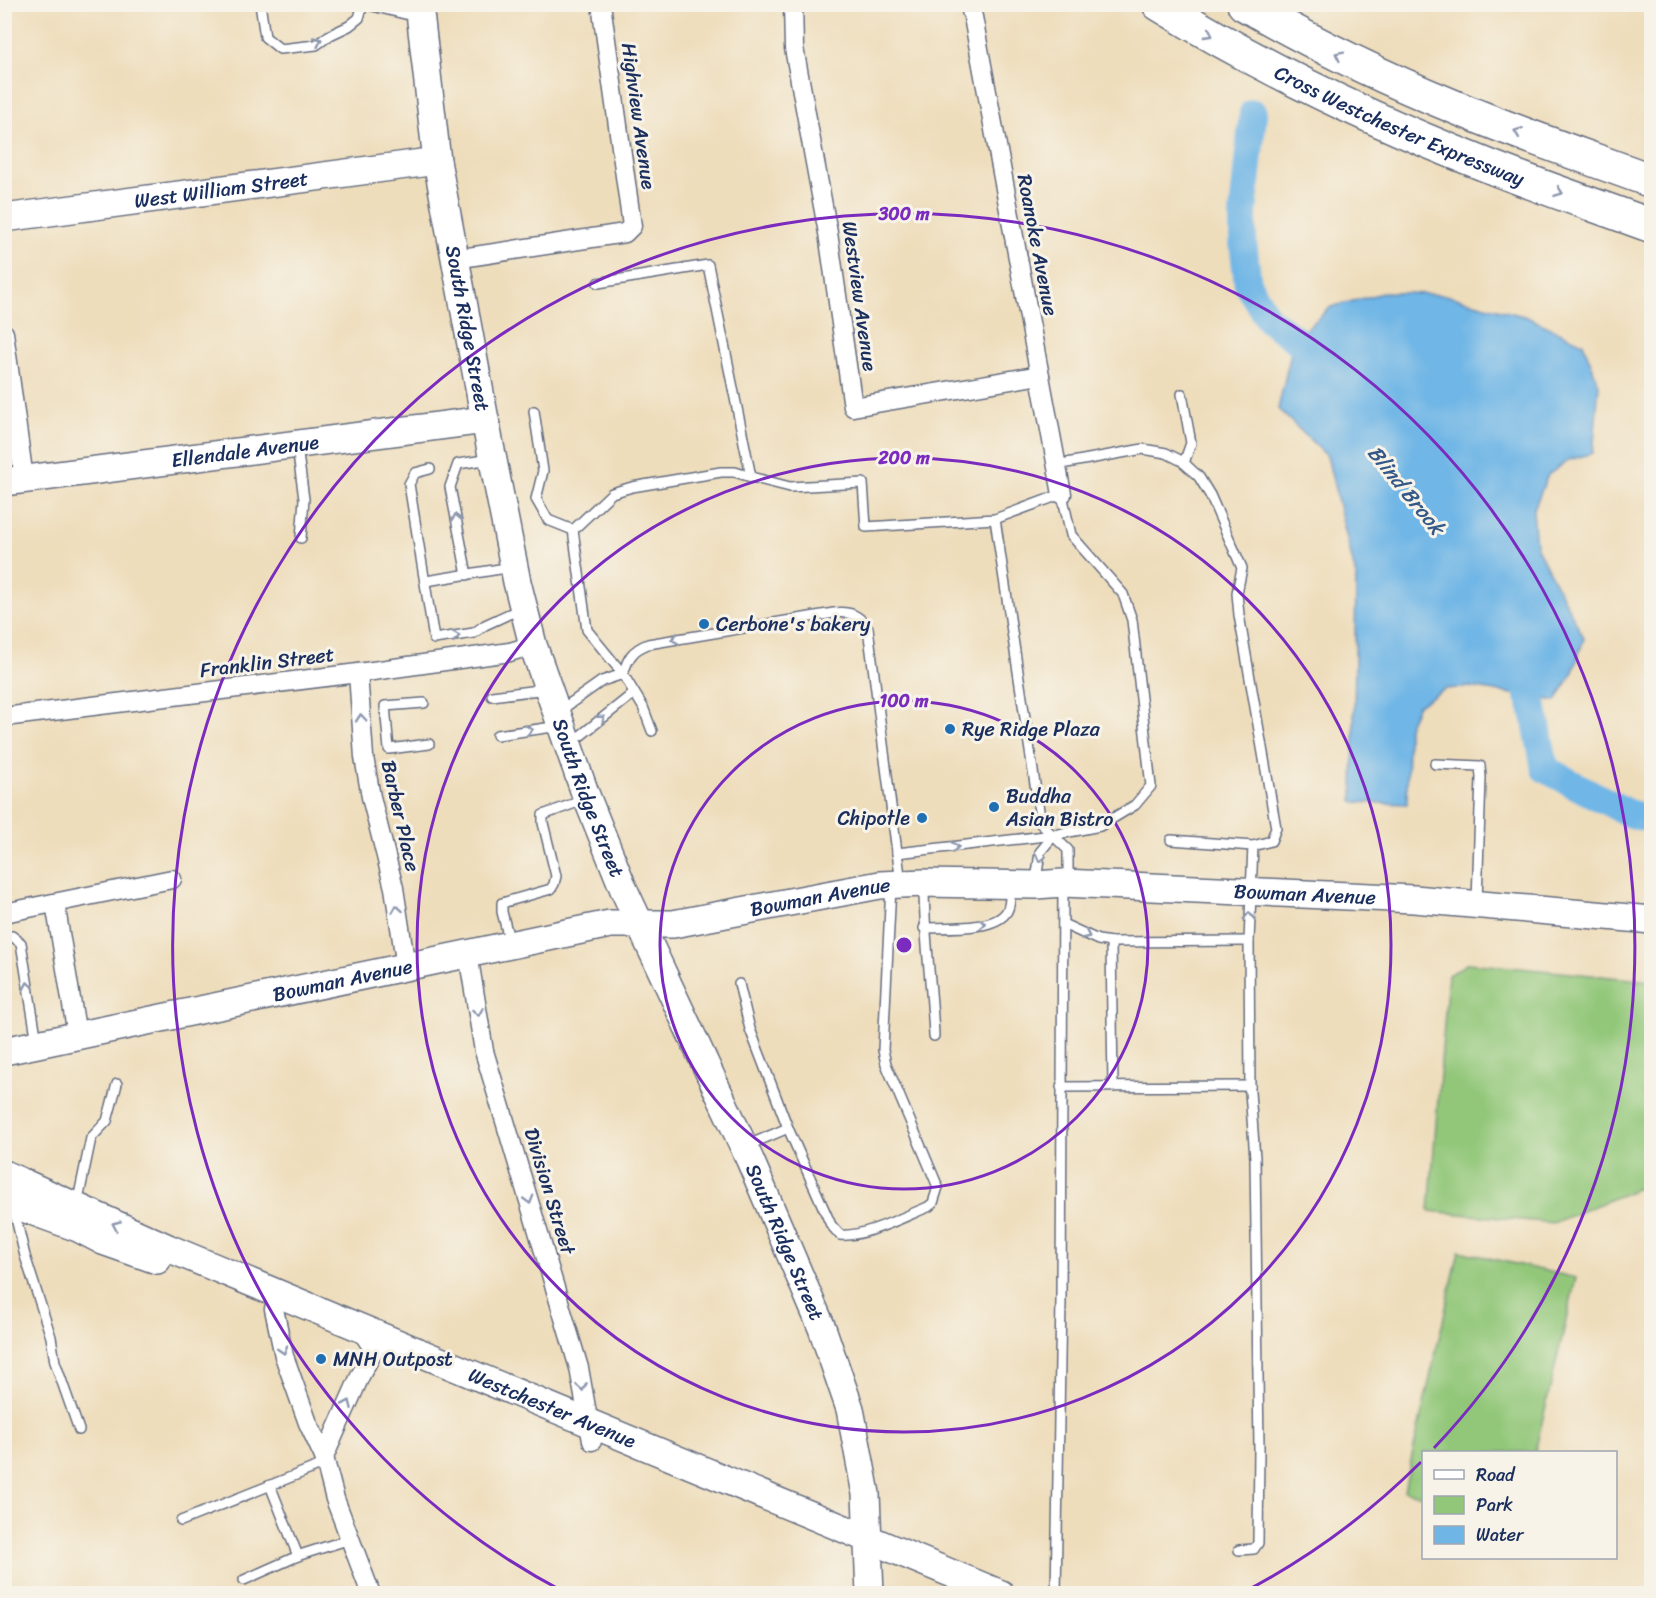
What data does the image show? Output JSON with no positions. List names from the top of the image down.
{
  "streets": {
    "highway": ["Cross Westchester Expressway"],
    "street": [
      "Highview Avenue",
      "West William Street",
      "Roanoke Avenue",
      "Westview Avenue",
      "South Ridge Street",
      "Ellendale Avenue",
      "Franklin Street",
      "Barber Place",
      "Bowman Avenue",
      "Division Street",
      "Westchester Avenue"
    ]
  },
  "crossings": [
    ["Highview Avenue", "South Ridge Street"],
    ["West William Street", "South Ridge Street"],
    ["Roanoke Avenue", "Westview Avenue"],
    ["South Ridge Street", "Ellendale Avenue"],
    ["South Ridge Street", "Franklin Street"],
    ["South Ridge Street", "Bowman Avenue"],
    ["South Ridge Street", "Westchester Avenue"],
    ["Franklin Street", "Barber Place"],
    ["Barber Place", "Bowman Avenue"],
    ["Bowman Avenue", "Division Street"],
    ["Division Street", "Westchester Avenue"]
  ],
  "one_way": ["Barber Place", "Division Street"],
  "water": ["Blind Brook"],
  "places": [
    "Cerbone's bakery",
    "Rye Ridge Plaza",
    "Buddha Asian Bistro",
    "Chipotle",
    "MNH Outpost"
  ],
  "legend": ["Road", "Park", "Water"],
  "rings": ["300 m", "200 m", "100 m"]
}
